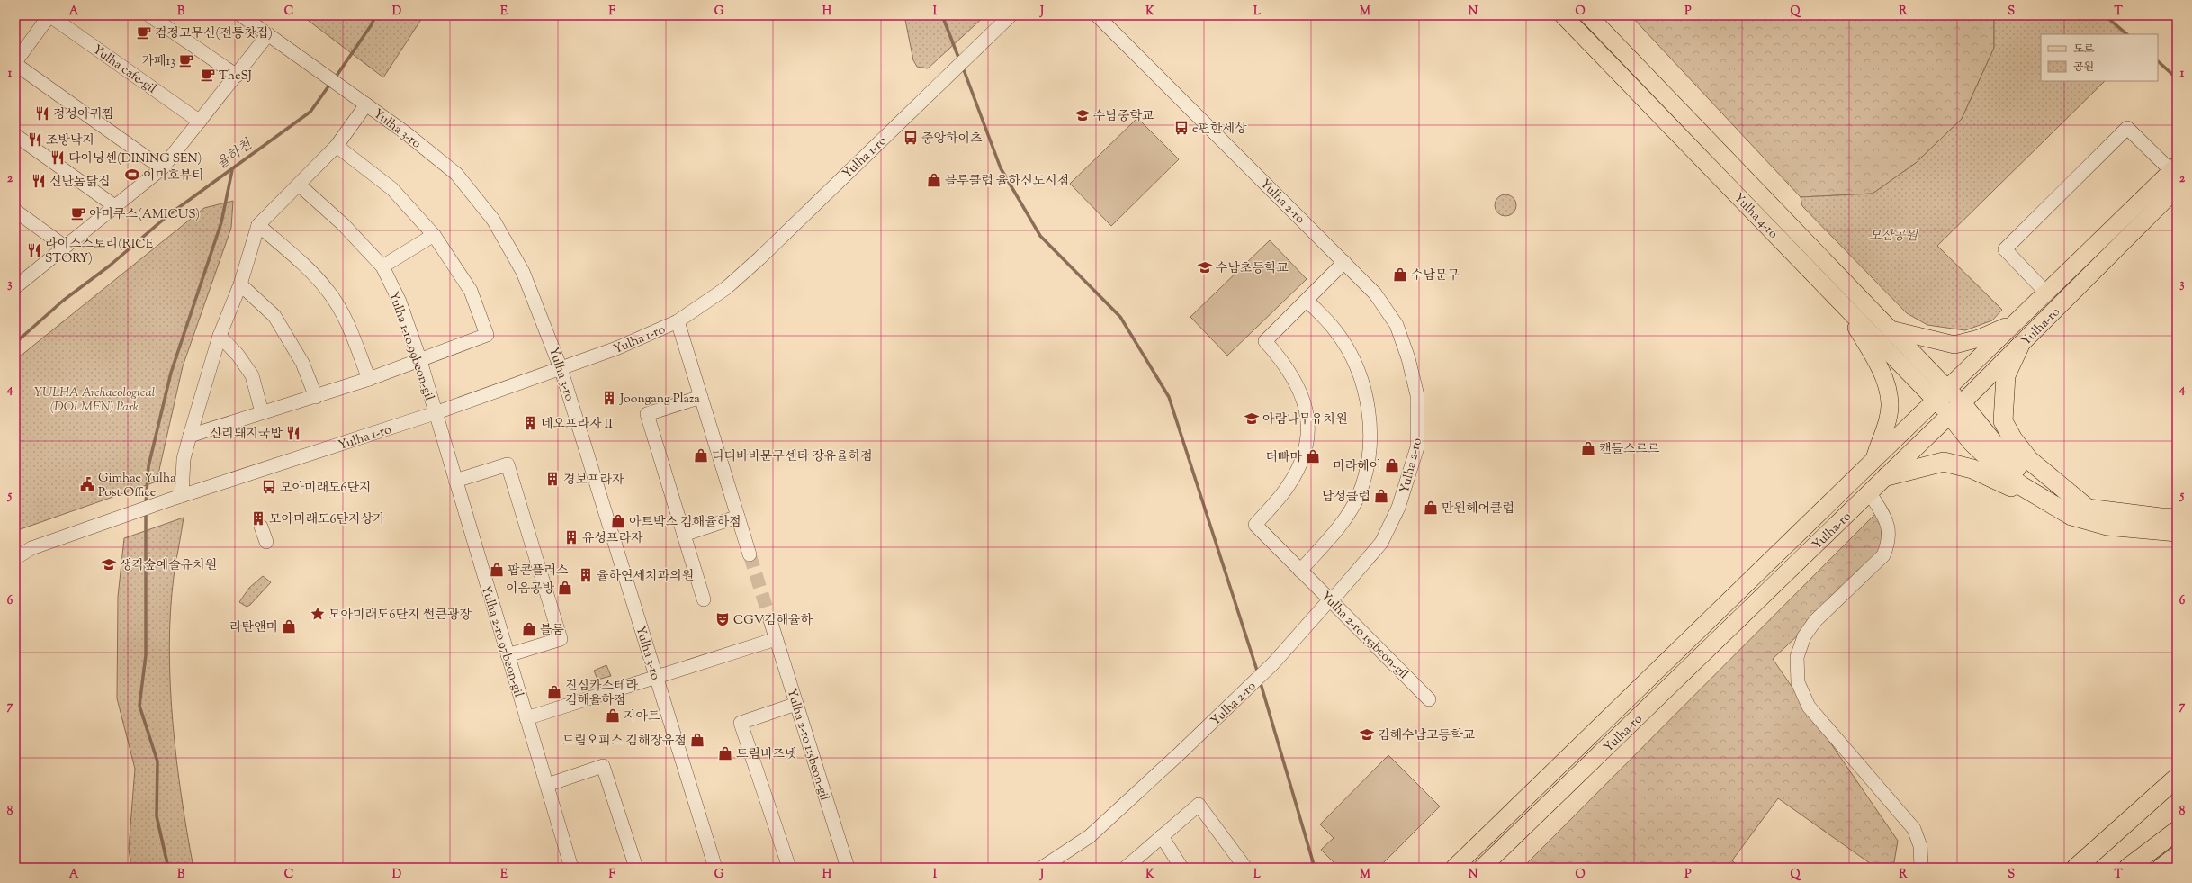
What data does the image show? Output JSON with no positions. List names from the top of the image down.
{
  "streets": {
    "main road": ["Yulha 4-ro", "Yulha-ro"],
    "street": [
      "Yulha cafe-gil",
      "Yulha 3-ro",
      "Yulha 1-ro",
      "Yulha 2-ro",
      "Yulha 1-ro 99beon-gil",
      "Yulha 2-ro 153beon-gil",
      "Yulha 2-ro 97beon-gil",
      "Yulha 2-ro 115beon-gil"
    ]
  },
  "crossings": [
    ["Yulha 3-ro", "Yulha 1-ro"],
    ["Yulha 1-ro", "Yulha 1-ro 99beon-gil"],
    ["Yulha 1-ro", "Yulha 2-ro 97beon-gil"],
    ["Yulha 2-ro", "Yulha 2-ro 153beon-gil"],
    ["Yulha 4-ro", "Yulha-ro"],
    ["Yulha 1-ro 99beon-gil", "Yulha 2-ro 97beon-gil"]
  ],
  "water": ["율하천"],
  "parks": ["모산공원", "YULHA Archaeological (DOLMEN) Park"],
  "places": {
    "cafe": [
      "검정고무신(전통찻집)",
      "카페13",
      "TheSJ",
      "아미쿠스(AMICUS)"
    ],
    "restaurant": [
      "정성아귀찜",
      "조방낙지",
      "다이닝센(DINING SEN)",
      "신난놈닭집",
      "라이스스토리(RICE STORY)",
      "신리돼지국밥"
    ],
    "school or university": [
      "수남중학교",
      "수남초등학교",
      "아람나무유치원",
      "생각숲예술유치원",
      "김해수남고등학교"
    ],
    "bus stop": ["e편한세상", "중앙하이츠", "모아미래도6단지"],
    "sports": ["이미호뷰티"],
    "shop": [
      "블루클럽 율하신도시점",
      "수남문구",
      "캔들스르르",
      "디디바바문구센타 장유율하점",
      "더빠마",
      "미라헤어",
      "남성클럽",
      "만원헤어클럽",
      "아트박스 김해율하점",
      "팝콘플러스",
      "이음공방",
      "라탄앤미",
      "블룸",
      "진심카스테라 김해율하점",
      "지아트",
      "드림오피스 김해장유점",
      "드림비즈넷"
    ],
    "building": [
      "Joongang Plaza",
      "네오프라자 II",
      "경보프라자",
      "모아미래도6단지상가",
      "유성프라자",
      "율하연세치과의원"
    ],
    "public building": ["Gimhae Yulha Post Office"],
    "place": ["모아미래도6단지 썬큰광장"],
    "theatre": ["CGV김해율하"]
  },
  "legend": ["도로", "공원"],
  "grid": {
    "columns": [
      "A",
      "B",
      "C",
      "D",
      "E",
      "F",
      "G",
      "H",
      "I",
      "J",
      "K",
      "L",
      "M",
      "N",
      "O",
      "P",
      "Q",
      "R",
      "S",
      "T"
    ],
    "rows": [
      "1",
      "2",
      "3",
      "4",
      "5",
      "6",
      "7",
      "8"
    ]
  }
}
